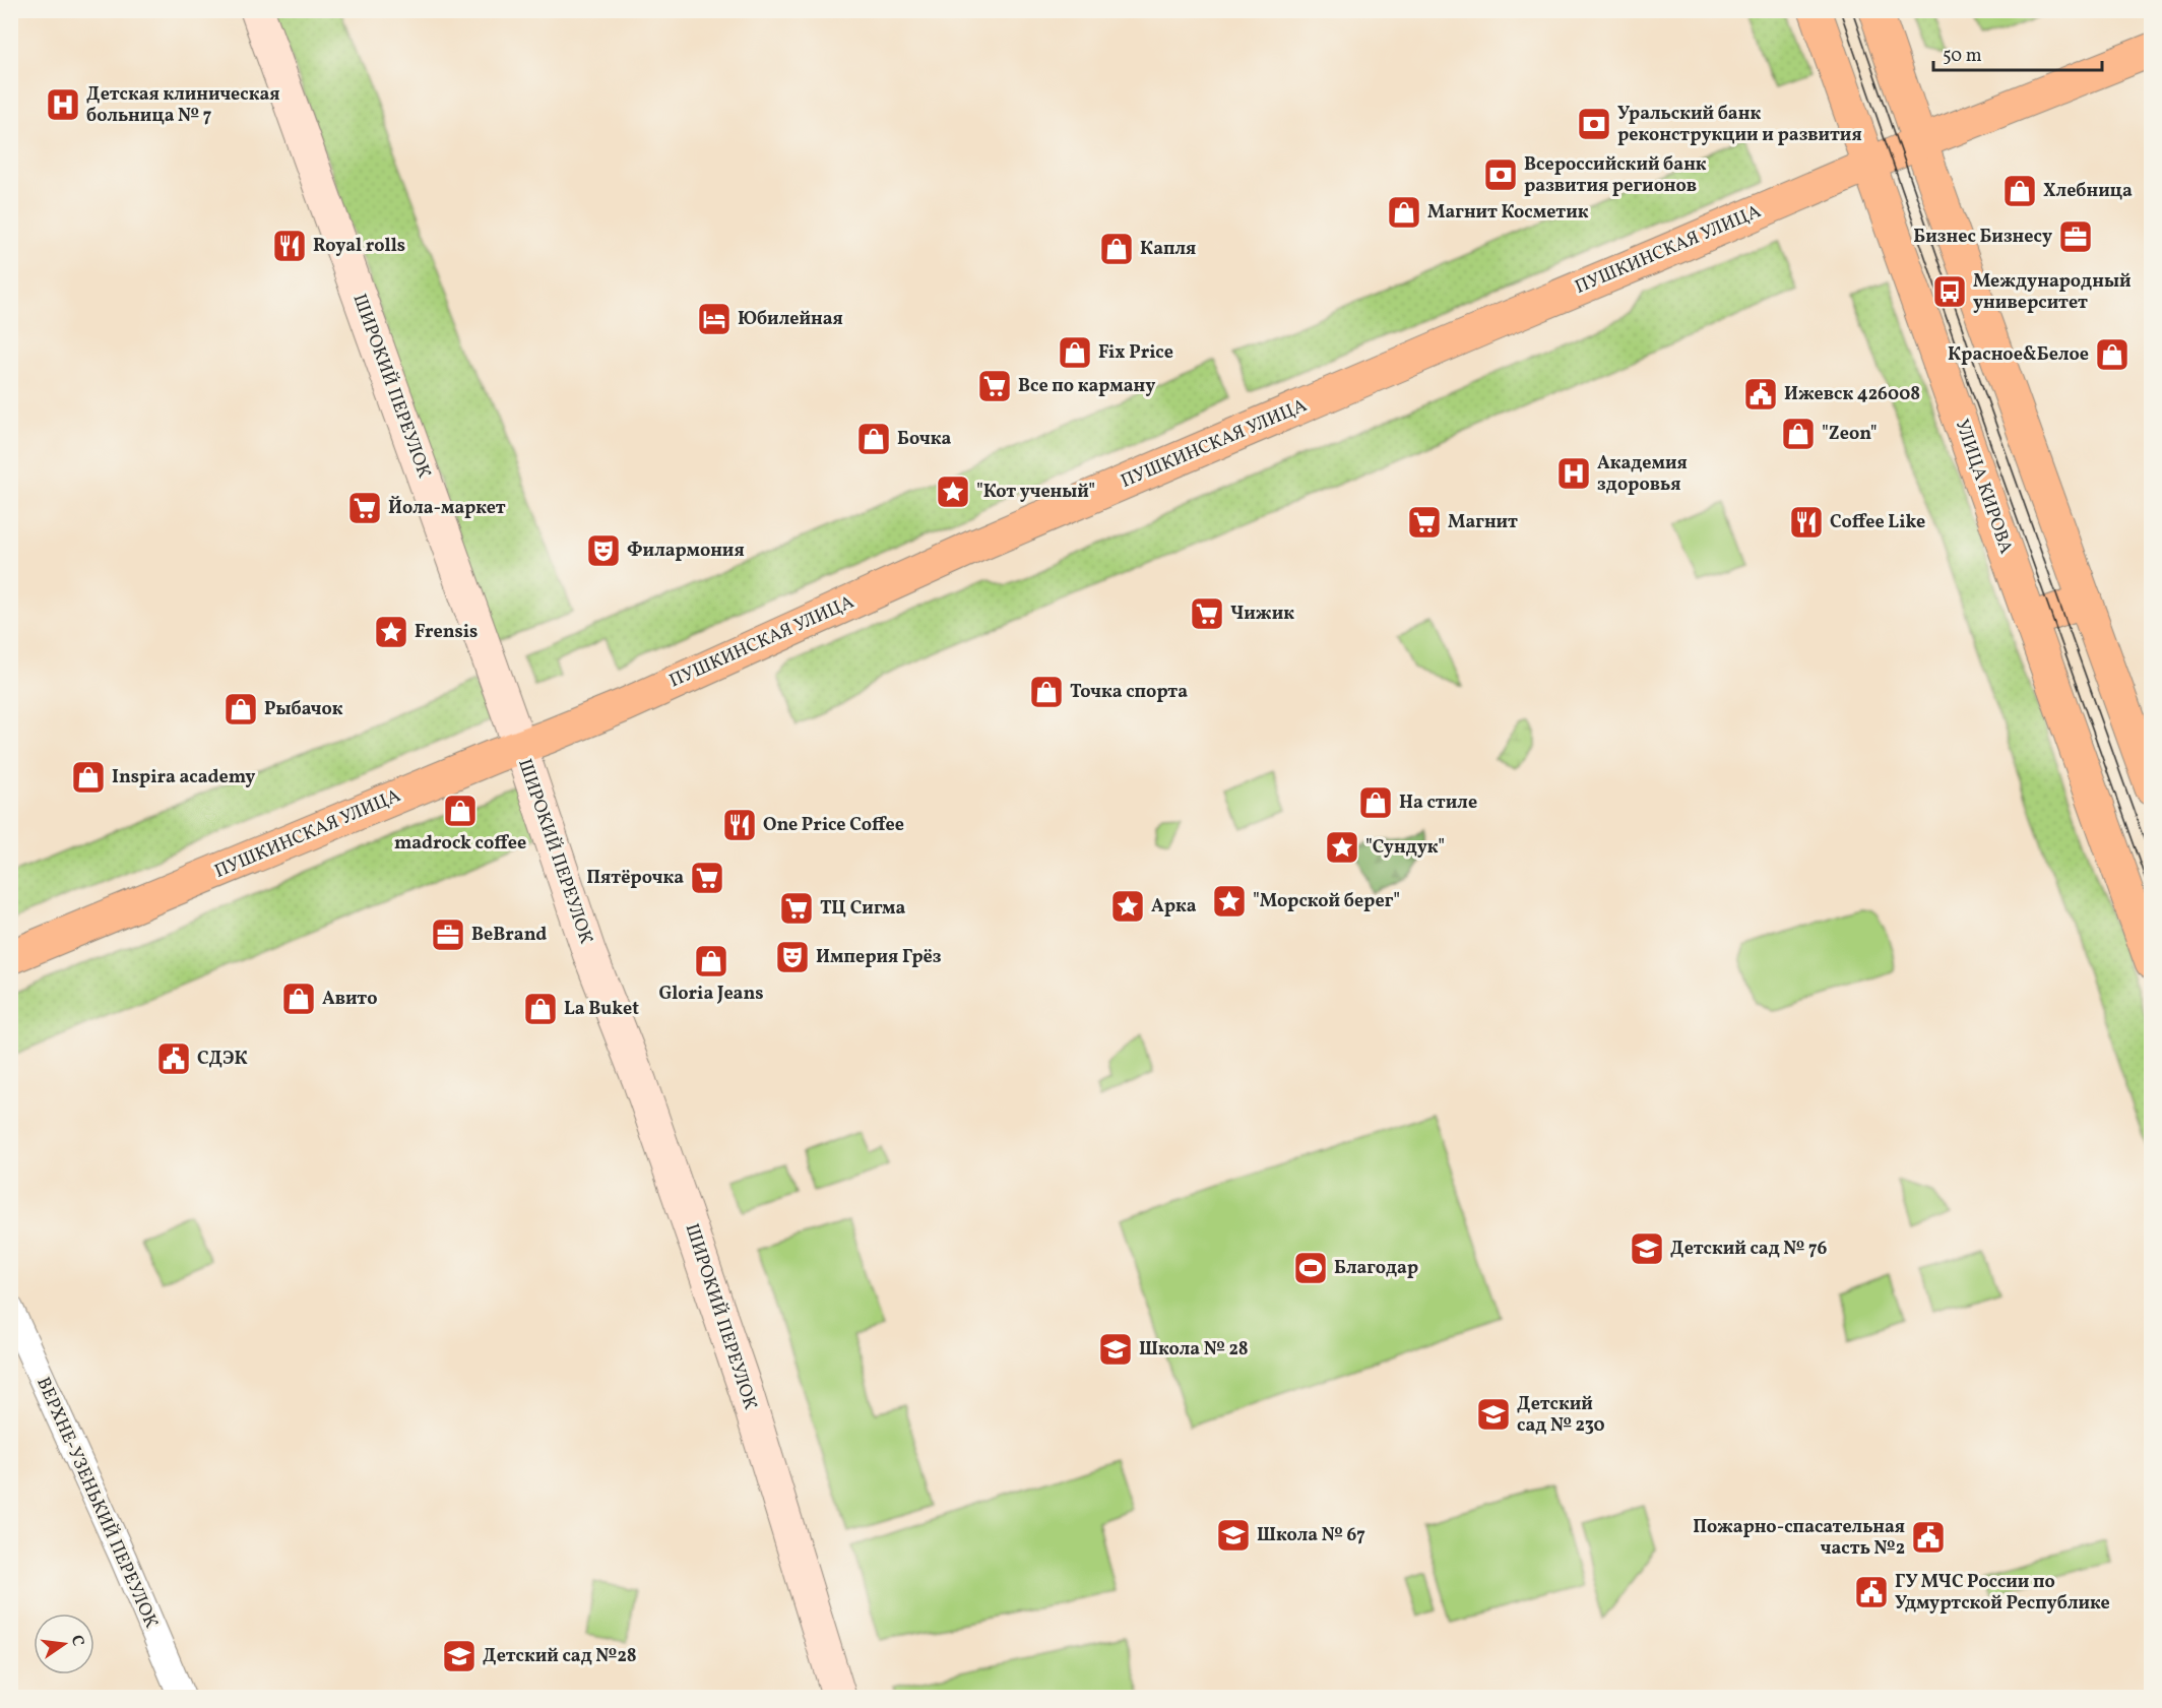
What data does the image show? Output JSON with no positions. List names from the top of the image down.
{
  "streets": {
    "main road": ["ПУШКИНСКАЯ УЛИЦА", "УЛИЦА КИРОВА"],
    "street": ["ШИРОКИЙ ПЕРЕУЛОК", "ВЕРХНЕ-УЗЕНЬКИЙ ПЕРЕУЛОК"]
  },
  "crossings": [
    ["ПУШКИНСКАЯ УЛИЦА", "ШИРОКИЙ ПЕРЕУЛОК"],
    ["ПУШКИНСКАЯ УЛИЦА", "УЛИЦА КИРОВА"]
  ],
  "places": {
    "hospital": ["Детская клиническая больница № 7", "Академия здоровья"],
    "bank": ["Уральский банк реконструкции и развития", "Всероссийский банк развития регионов"],
    "shop": [
      "Хлебница",
      "Магнит Косметик",
      "Капля",
      "Fix Price",
      "Красное&Белое",
      "\"Zeon\"",
      "Бочка",
      "Точка спорта",
      "Рыбачок",
      "Inspira academy",
      "На стиле",
      "madrock coffee",
      "Gloria Jeans",
      "Авито",
      "La Buket"
    ],
    "office": ["Бизнес Бизнесу", "BeBrand"],
    "restaurant": ["Royal rolls", "Coffee Like", "One Price Coffee"],
    "bus stop": ["Международный университет"],
    "hotel": ["Юбилейная"],
    "supermarket": [
      "Все по карману",
      "Йола-маркет",
      "Магнит",
      "Чижик",
      "Пятёрочка",
      "ТЦ Сигма"
    ],
    "public building": [
      "Ижевск 426008",
      "СДЭК",
      "Пожарно-спасательная часть №2",
      "ГУ МЧС России по Удмуртской Республике"
    ],
    "place": [
      "\"Кот ученый\"",
      "Frensis",
      "\"Сундук\"",
      "\"Морской берег\"",
      "Арка"
    ],
    "theatre": ["Филармония", "Империя Грёз"],
    "school or university": [
      "Детский сад № 76",
      "Школа № 28",
      "Детский сад № 230",
      "Школа № 67",
      "Детский сад №28"
    ],
    "sports": ["Благодар"]
  },
  "scale_bar": "50 m",
  "north": "right"
}
